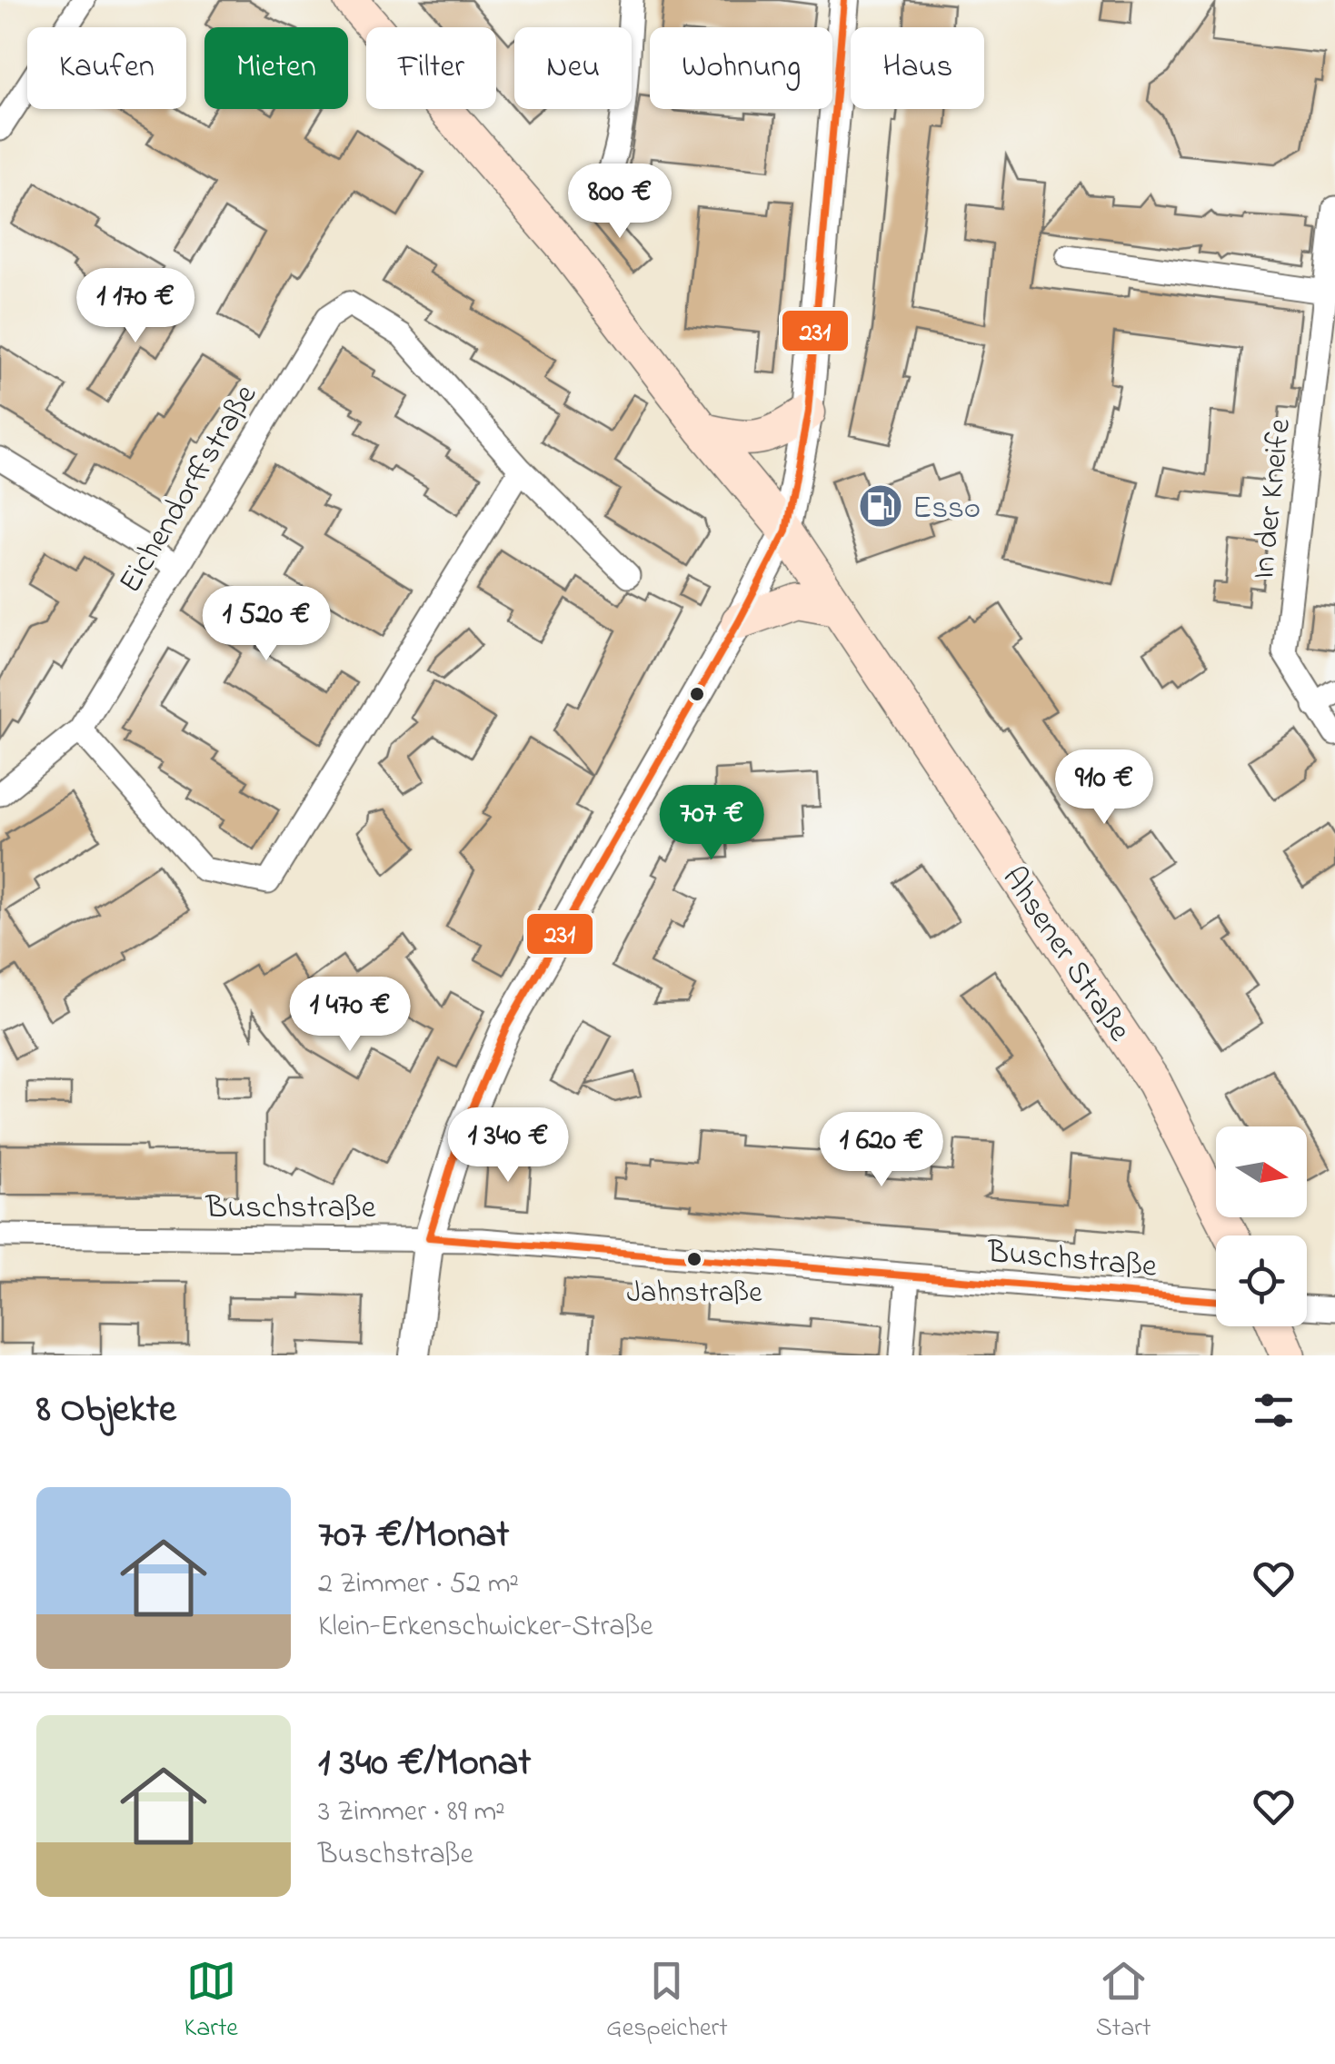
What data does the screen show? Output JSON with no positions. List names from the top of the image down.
{
  "streets": {
    "main road": ["Ahsener Straße"],
    "street": ["Eichendorffstraße", "In der Kneife", "Buschstraße"]
  },
  "places": {
    "fuel station": ["Esso"],
    "other": ["Jahnstraße"]
  },
  "lines": ["transit line 231"],
  "north": "right",
  "page": {
    "chip": [
      "Kaufen",
      "Mieten",
      "Filter",
      "Neu",
      "Wohnung",
      "Haus"
    ],
    "price": [
      "800 €",
      "1 170 €",
      "1 520 €",
      "910 €",
      "707 €",
      "1 470 €",
      "1 340 €",
      "1 620 €"
    ],
    "heading": "8 Objekte",
    "list": [
      {
        "name": "707 €/Monat",
        "note": "2 Zimmer · 52 m² · Klein-Erkenschwicker-Straße"
      },
      {
        "name": "1 340 €/Monat",
        "note": "3 Zimmer · 89 m² · Buschstraße"
      }
    ],
    "tabs": ["Karte", "Gespeichert", "Start"]
  }
}
